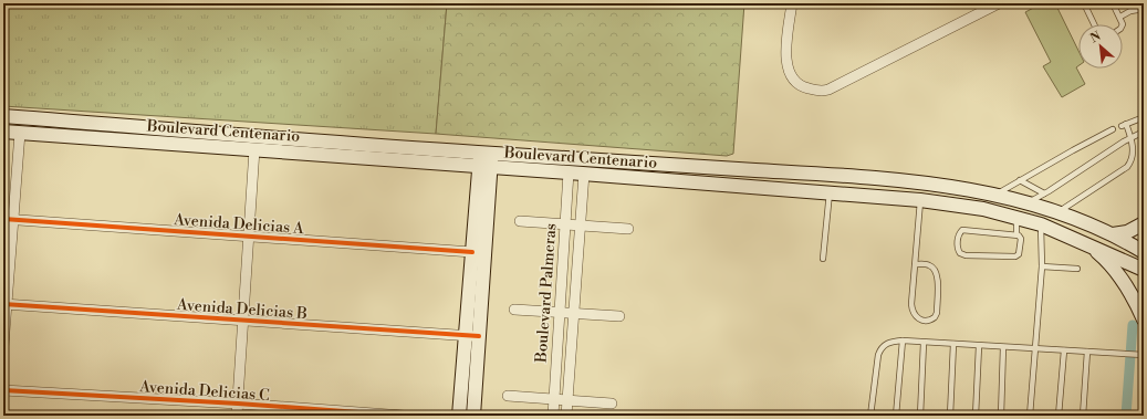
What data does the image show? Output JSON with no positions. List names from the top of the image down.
{
  "streets": {
    "main road": ["Boulevard Centenario"],
    "street": [
      "Avenida Delicias A",
      "Boulevard Palmeras",
      "Avenida Delicias B",
      "Avenida Delicias C"
    ]
  },
  "crossings": [
    ["Boulevard Centenario", "Boulevard Palmeras"]
  ],
  "north": "top left"
}
